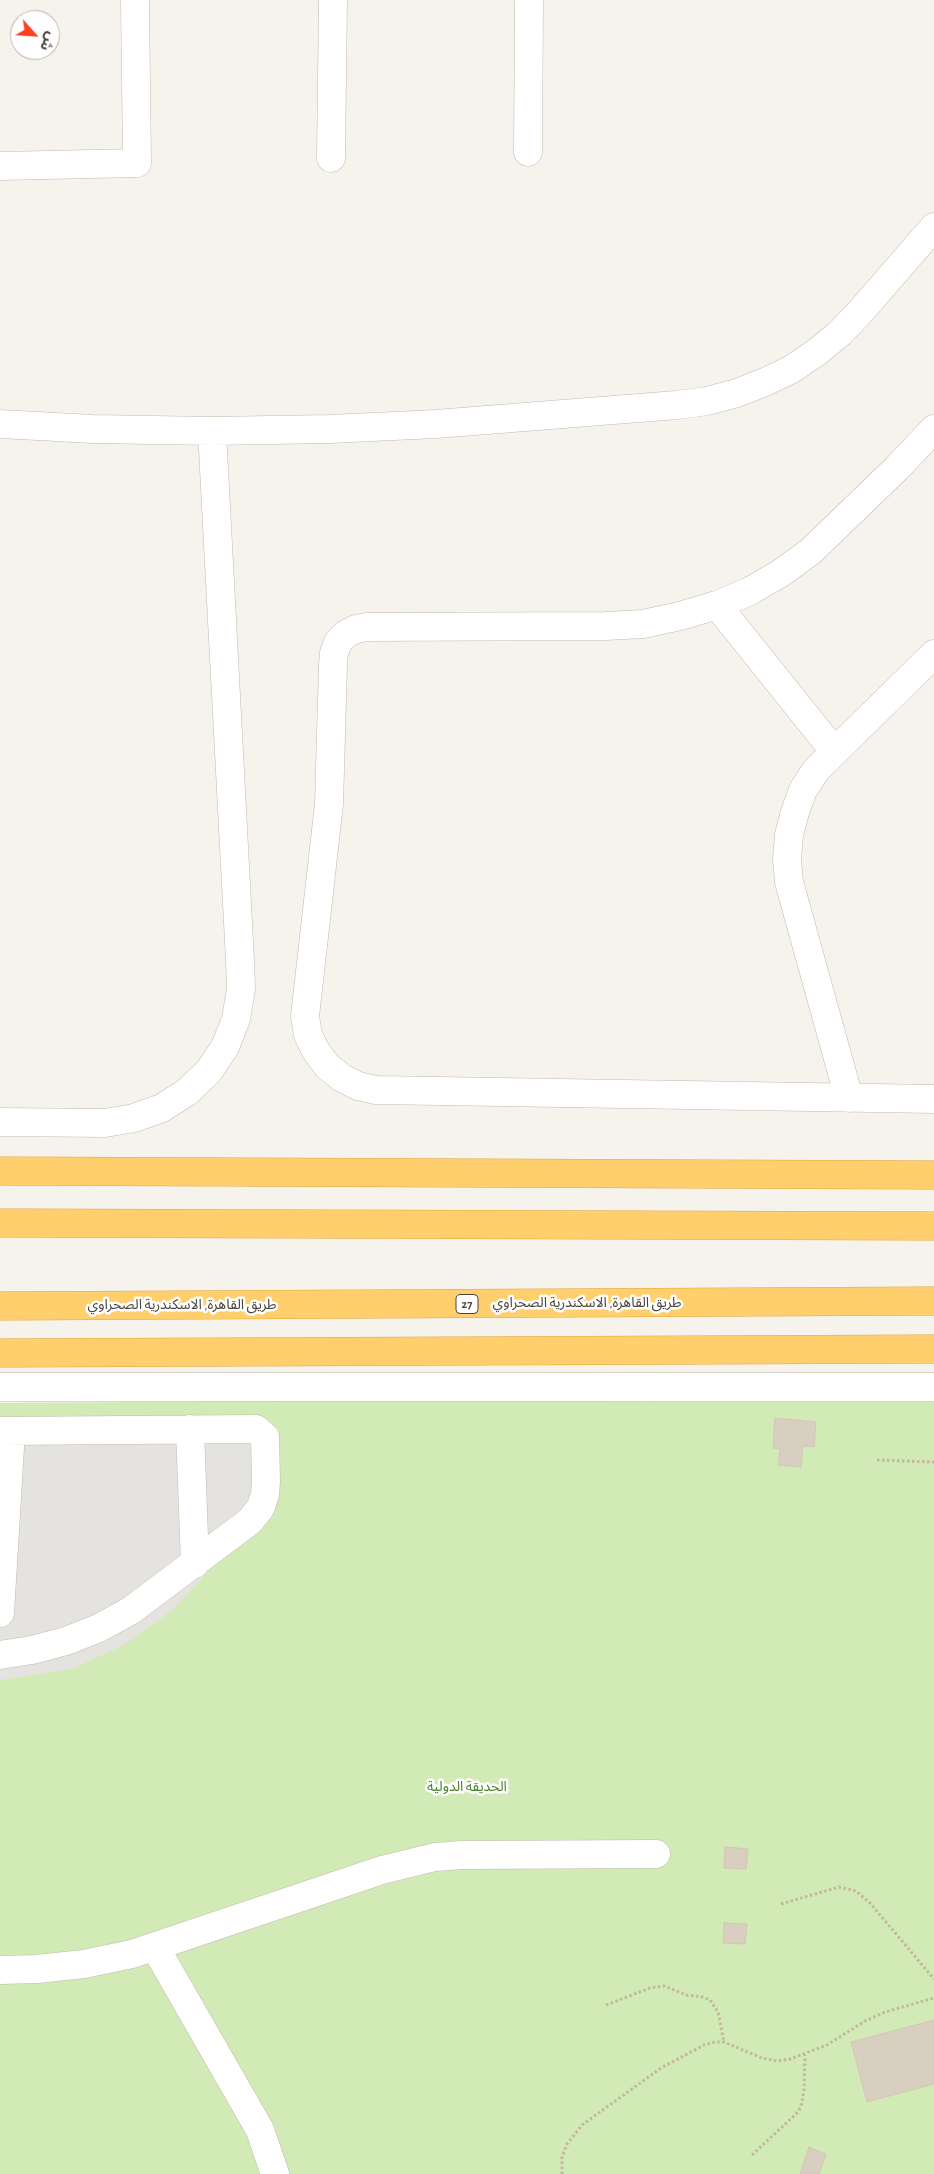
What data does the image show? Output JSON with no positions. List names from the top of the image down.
{
  "streets": {
    "highway": ["طريق القاهرة, الاسكندرية الصحراوي", "27"]
  },
  "parks": ["الحديقة الدولية"],
  "north": "bottom right"
}
